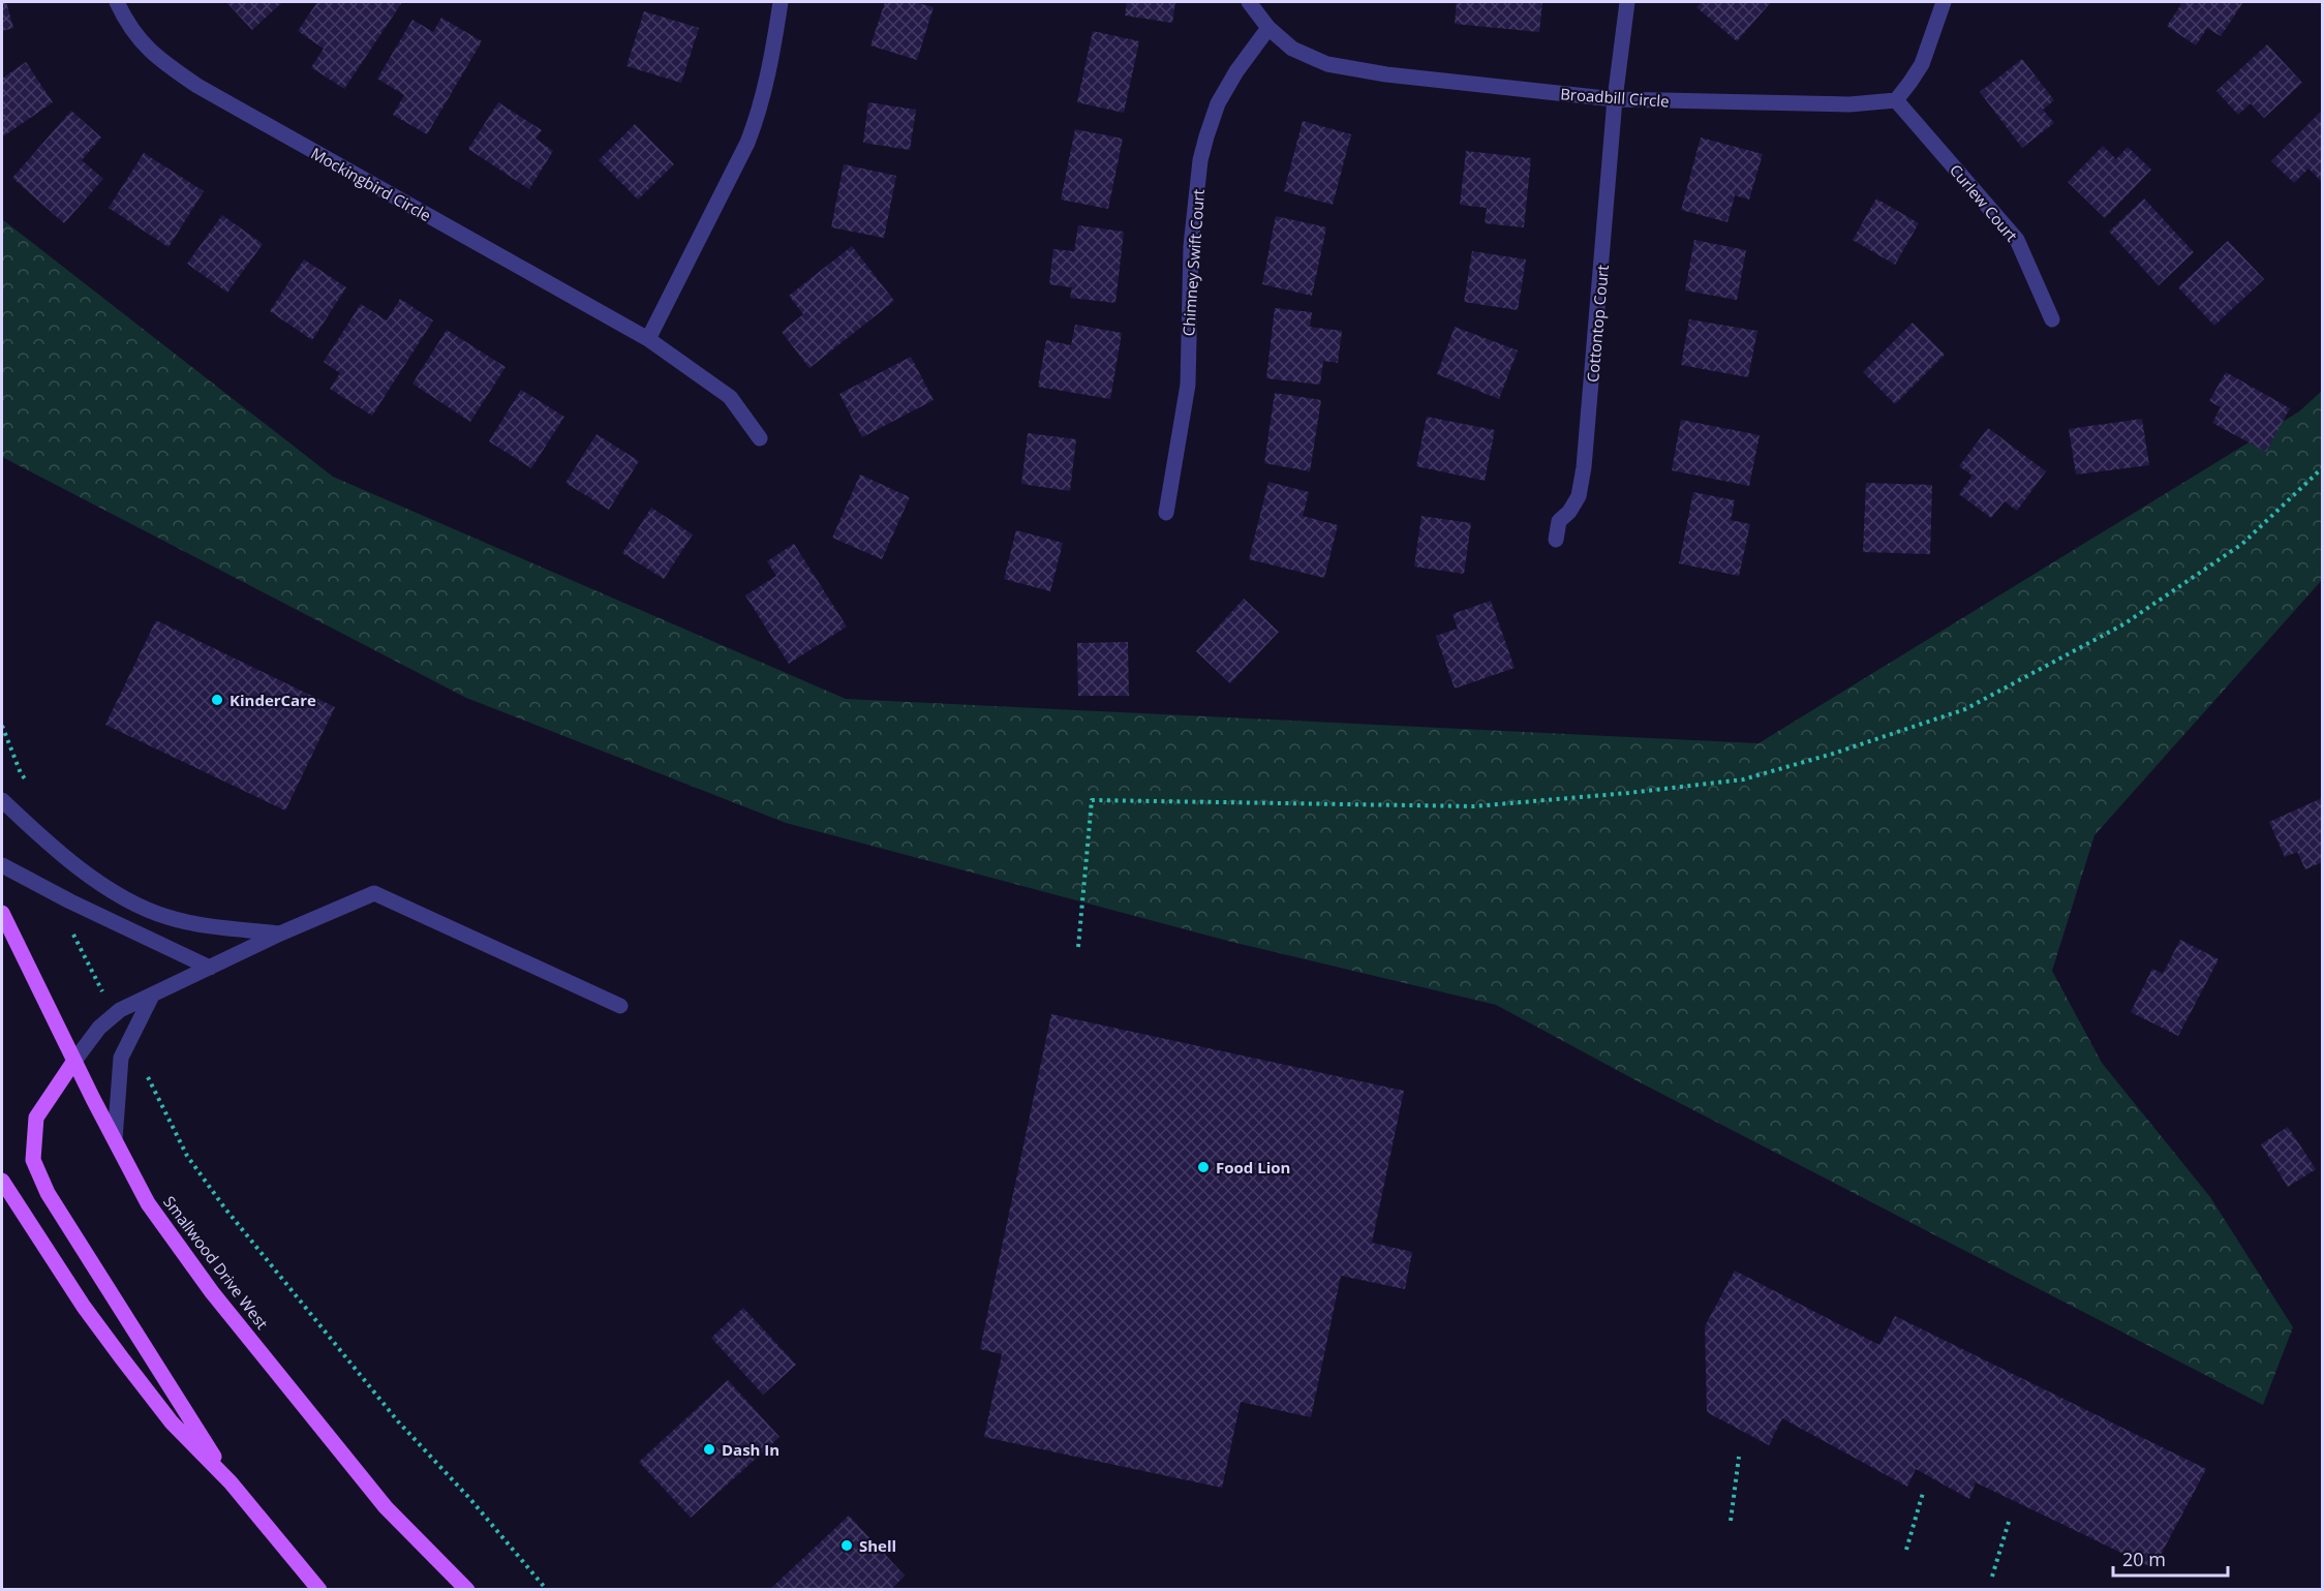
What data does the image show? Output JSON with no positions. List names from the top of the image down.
{
  "streets": {
    "main road": ["Smallwood Drive West"],
    "street": [
      "Broadbill Circle",
      "Mockingbird Circle",
      "Curlew Court",
      "Chimney Swift Court",
      "Cottontop Court"
    ]
  },
  "crossings": [
    ["Broadbill Circle", "Curlew Court"],
    ["Broadbill Circle", "Chimney Swift Court"],
    ["Broadbill Circle", "Cottontop Court"]
  ],
  "places": [
    "KinderCare",
    "Food Lion",
    "Dash In",
    "Shell"
  ],
  "scale_bar": "20 m"
}
